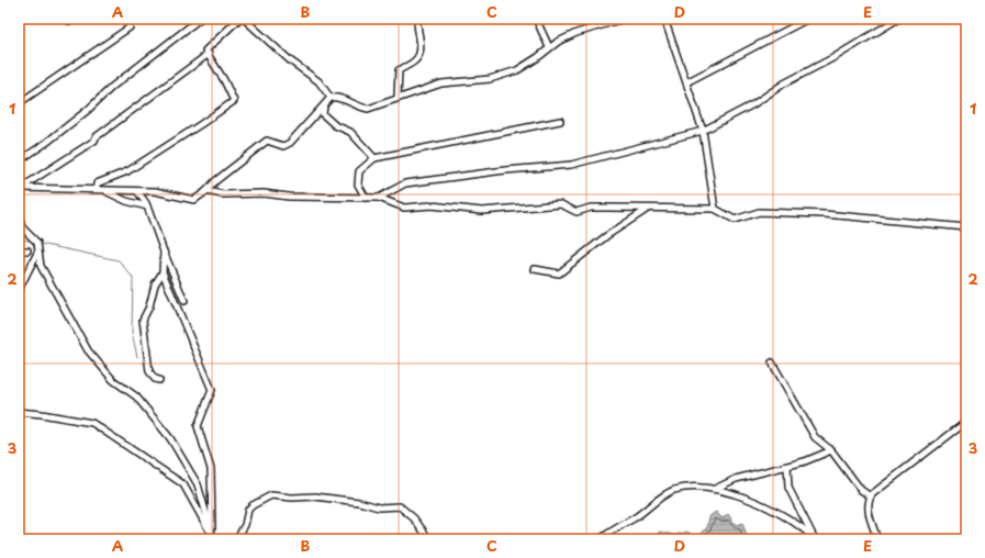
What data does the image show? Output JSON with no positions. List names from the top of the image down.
{
  "grid": {
    "columns": [
      "A",
      "B",
      "C",
      "D",
      "E"
    ],
    "rows": ["1", "2", "3"]
  }
}
